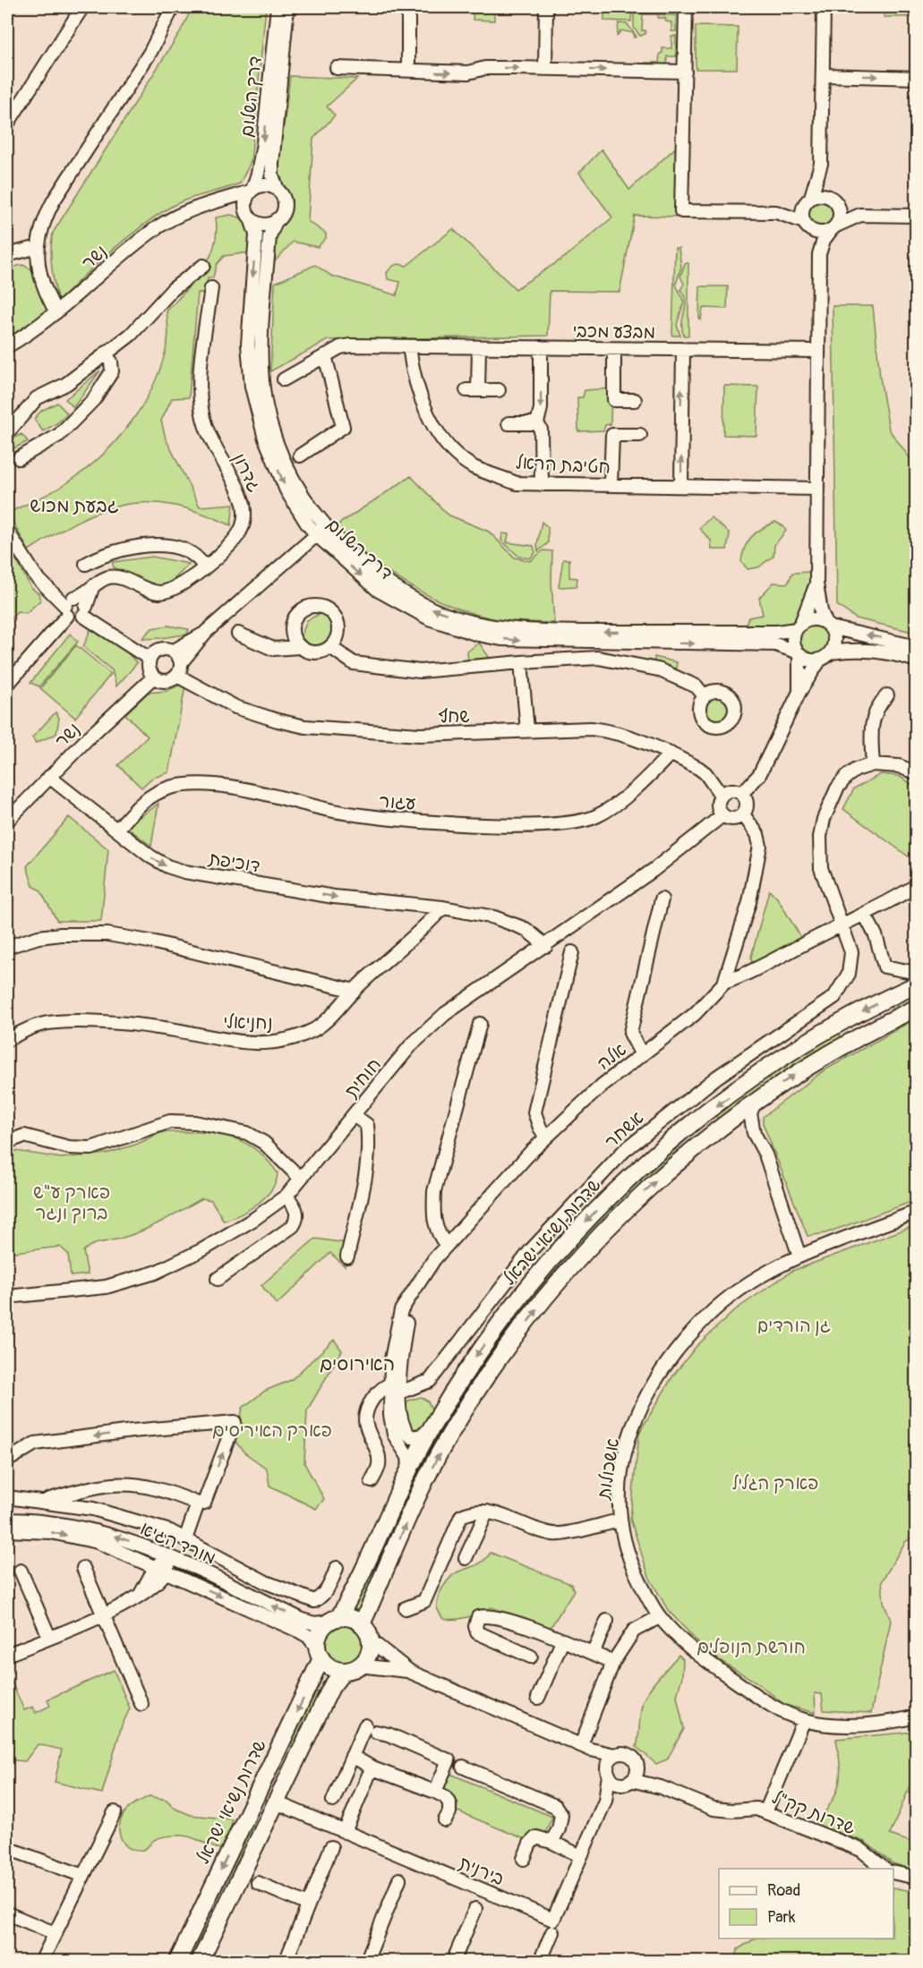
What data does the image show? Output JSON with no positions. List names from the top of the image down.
{
  "streets": {
    "main road": ["שדרות נשיאי ישראל"],
    "street": [
      "דרך השלום",
      "נשר",
      "מבצע מכבי",
      "חטיבת הראל",
      "גדרון",
      "שחף",
      "עגור",
      "דוכיפת",
      "נחניאלי",
      "אלה",
      "חוחית",
      "אשחר",
      "אשכולות",
      "מורד הגיא",
      "שדרות קק\"ל",
      "בירנית"
    ]
  },
  "crossings": [
    ["דרך השלום", "נשר"],
    ["נשר", "שחף"],
    ["נשר", "דוכיפת"],
    ["מבצע מכבי", "חטיבת הראל"],
    ["שחף", "עגור"],
    ["שחף", "אלה"],
    ["שחף", "חוחית"],
    ["עגור", "דוכיפת"],
    ["דוכיפת", "נחניאלי"],
    ["דוכיפת", "חוחית"],
    ["אלה", "חוחית"],
    ["אלה", "אשחר"],
    ["אלה", "שדרות נשיאי ישראל"],
    ["שדרות נשיאי ישראל", "מורד הגיא"]
  ],
  "districts": ["גבעת מכוש", "האירוסים"],
  "parks": [
    "פארק ע\"ש ברוך ונגר",
    "גן הורדים",
    "פארק האיריסים",
    "פארק הגליל",
    "חורשת הנופלים"
  ],
  "legend": ["Road", "Park"]
}
